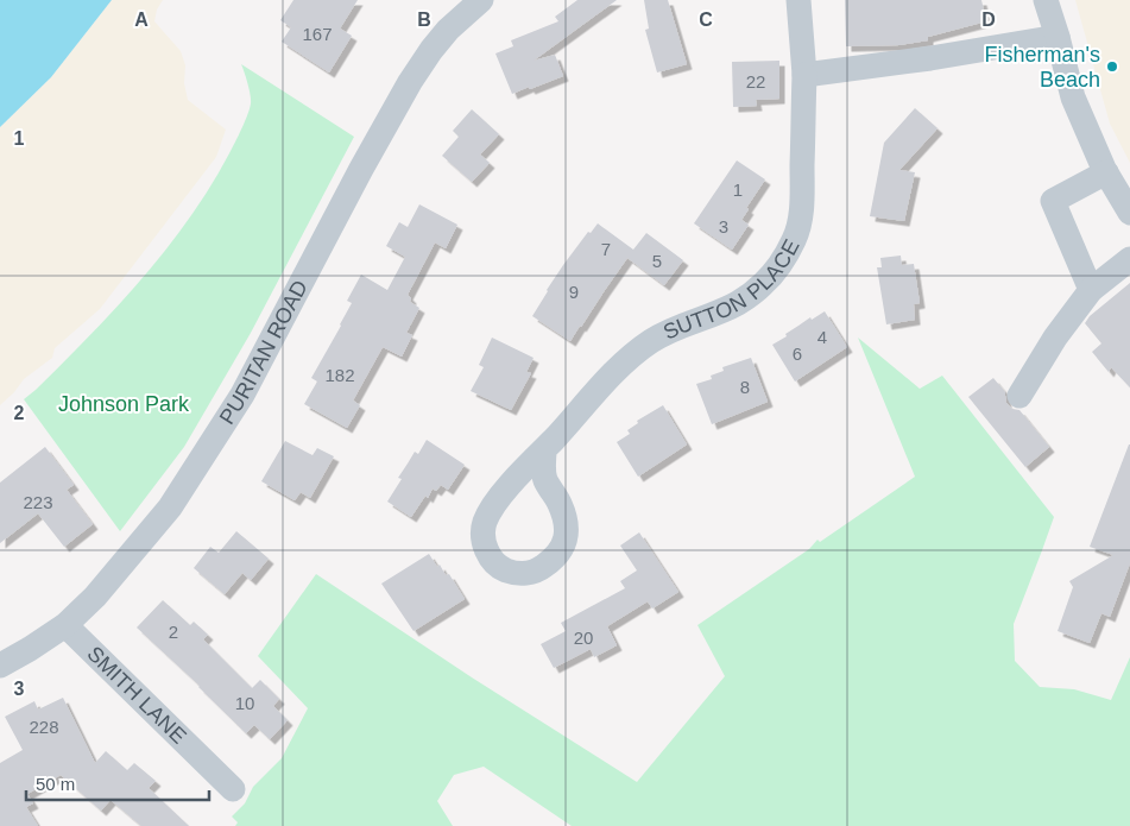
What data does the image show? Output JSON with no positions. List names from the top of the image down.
{
  "streets": {
    "street": ["SUTTON PLACE", "PURITAN ROAD", "SMITH LANE"]
  },
  "crossings": [
    ["PURITAN ROAD", "SMITH LANE"]
  ],
  "parks": ["Johnson Park"],
  "places": ["Fisherman's Beach"],
  "house_numbers": [
    "167",
    "22",
    "1",
    "3",
    "7",
    "5",
    "9",
    "4",
    "6",
    "182",
    "8",
    "223",
    "2",
    "20",
    "10",
    "228"
  ],
  "scale_bar": "50 m",
  "grid": {
    "columns": [
      "A",
      "B",
      "C",
      "D"
    ],
    "rows": ["1", "2", "3"]
  }
}
